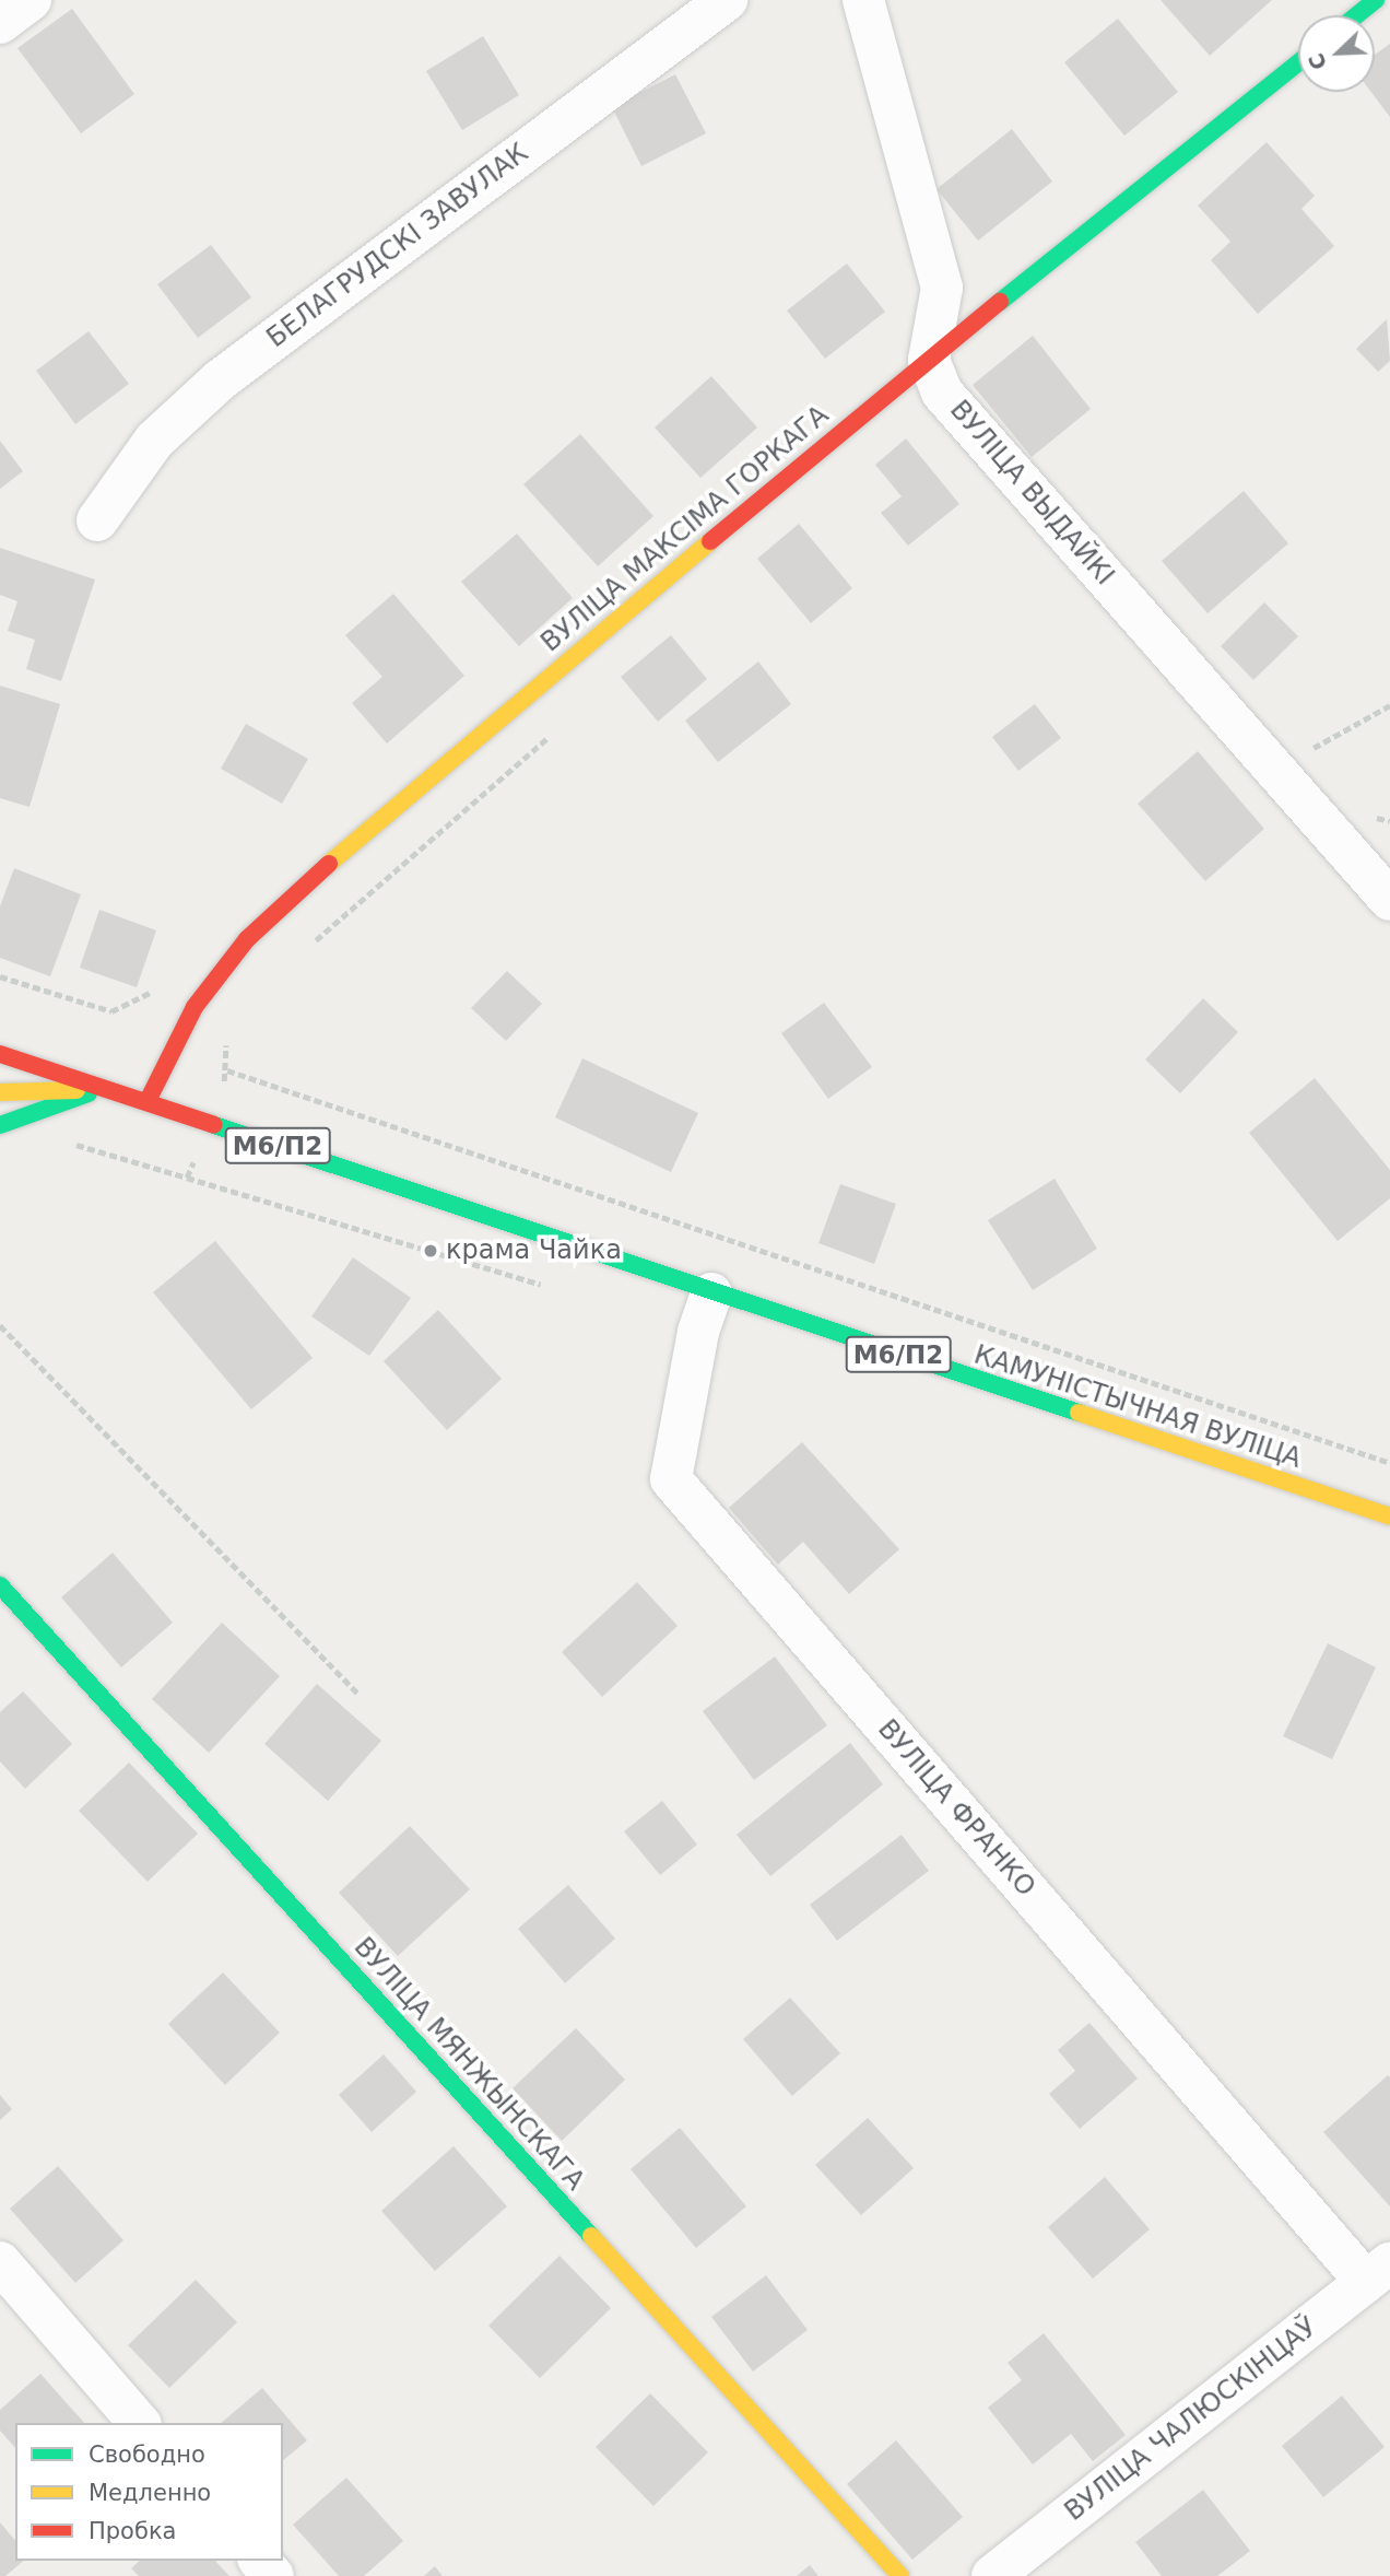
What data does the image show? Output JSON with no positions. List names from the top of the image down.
{
  "streets": {
    "street": [
      "БЕЛАГРУДСКІ ЗАВУЛАК",
      "ВУЛІЦА ВЫДАЙКІ",
      "ВУЛІЦА МАКСІМА ГОРКАГА",
      "М6/П2",
      "КАМУНІСТЫЧНАЯ ВУЛІЦА",
      "ВУЛІЦА ФРАНКО",
      "ВУЛІЦА МЯНЖЫНСКАГА",
      "ВУЛІЦА ЧАЛЮСКІНЦАЎ"
    ]
  },
  "crossings": [
    ["ВУЛІЦА ВЫДАЙКІ", "ВУЛІЦА МАКСІМА ГОРКАГА"],
    ["ВУЛІЦА МАКСІМА ГОРКАГА", "КАМУНІСТЫЧНАЯ ВУЛІЦА"],
    ["М6/П2", "КАМУНІСТЫЧНАЯ ВУЛІЦА"],
    ["КАМУНІСТЫЧНАЯ ВУЛІЦА", "ВУЛІЦА ФРАНКО"],
    ["ВУЛІЦА ФРАНКО", "ВУЛІЦА ЧАЛЮСКІНЦАЎ"]
  ],
  "places": ["крама Чайка"],
  "legend": ["Свободно", "Медленно", "Пробка"],
  "north": "bottom left"
}
